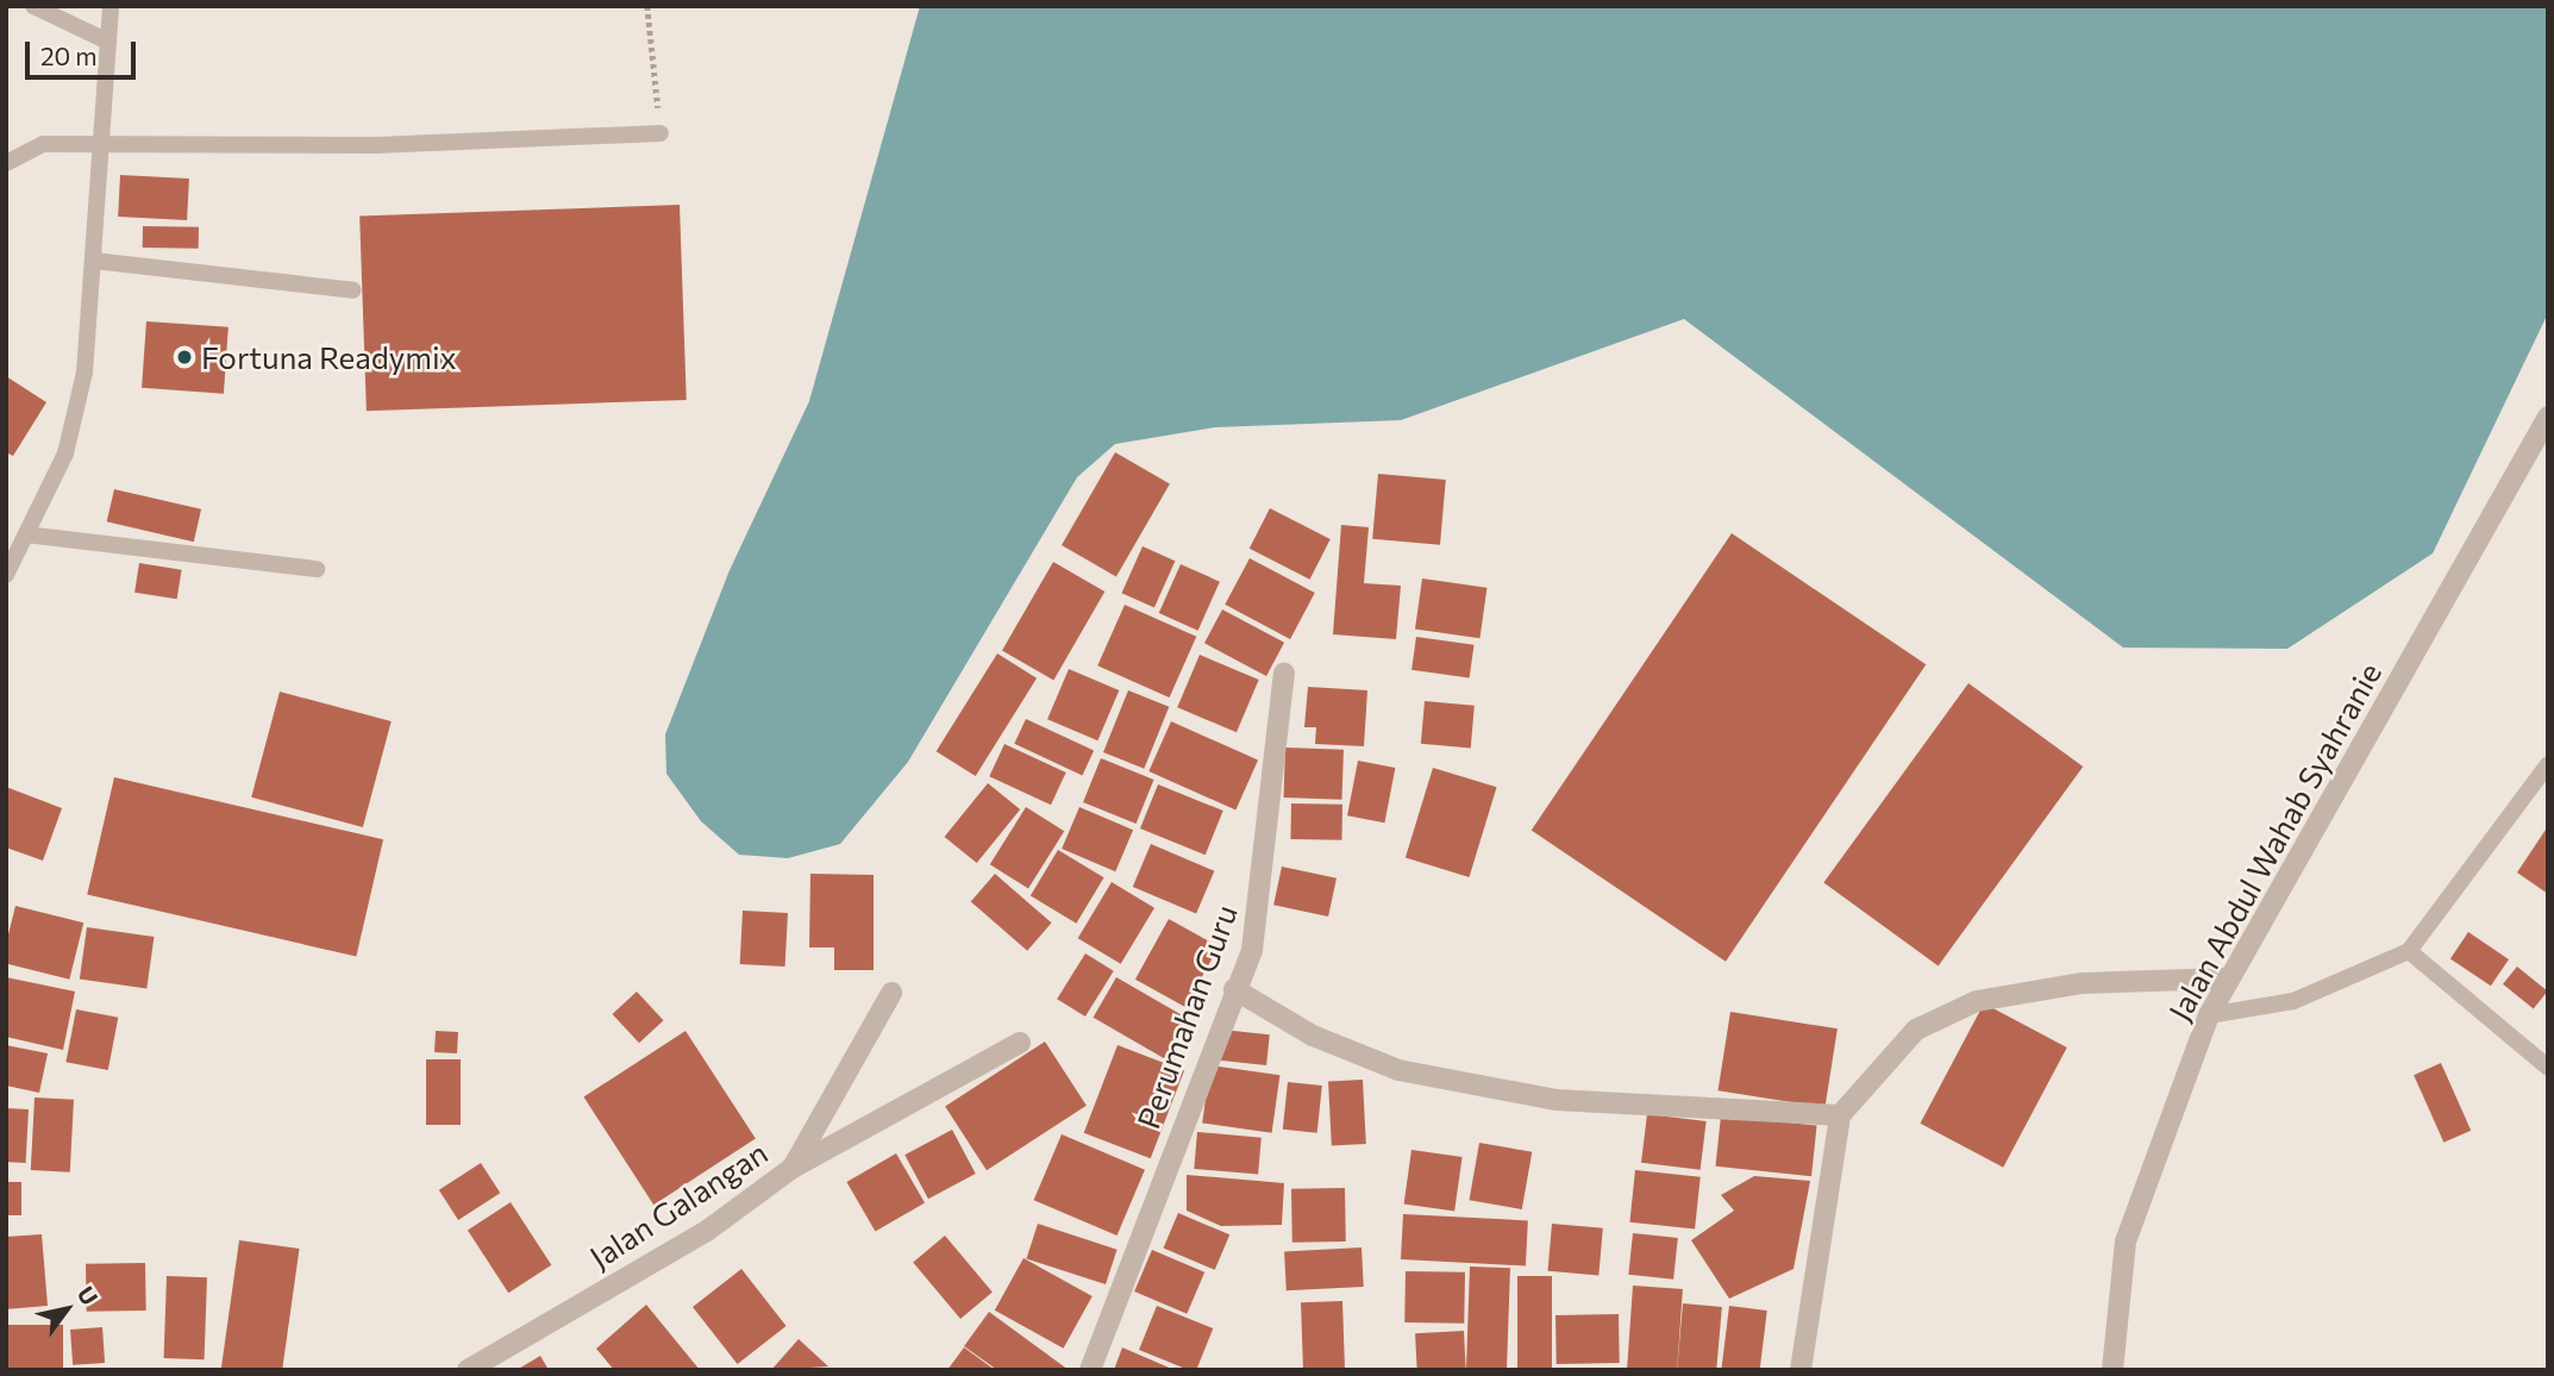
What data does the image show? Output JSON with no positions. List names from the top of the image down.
{
  "streets": {
    "street": ["Jalan Abdul Wahab Syahranie", "Perumahan Guru", "Jalan Galangan"]
  },
  "places": ["Fortuna Readymix"],
  "scale_bar": "20 m",
  "north": "top right"
}
